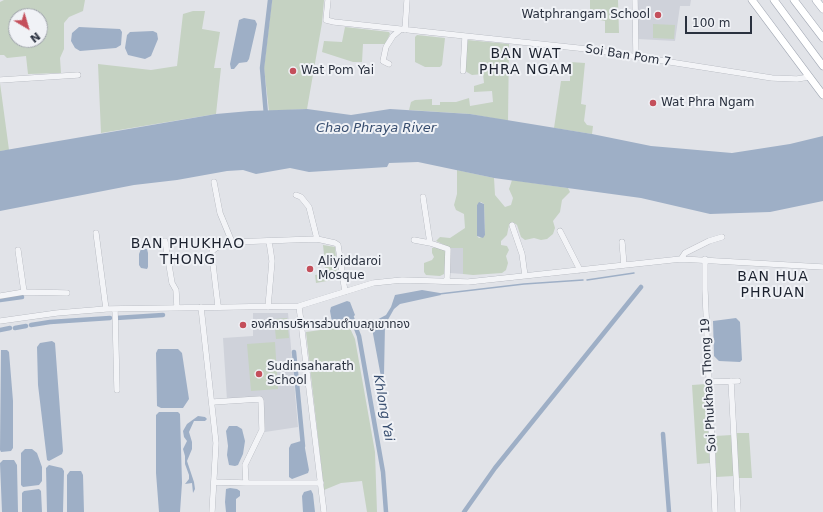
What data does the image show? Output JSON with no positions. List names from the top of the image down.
{
  "streets": {
    "street": ["Soi Ban Pom 7", "Soi Phukhao Thong 19"]
  },
  "districts": ["BAN WAT PHRA NGAM", "BAN PHUKHAO THONG", "BAN HUA PHRUAN"],
  "water": ["Chao Phraya River", "Khlong Yai"],
  "places": [
    "Watphrangam School",
    "Wat Pom Yai",
    "Wat Phra Ngam",
    "Aliyiddaroi Mosque",
    "องค์การบริหารส่วนตำบลภูเขาทอง",
    "Sudinsaharath School"
  ],
  "scale_bar": "100 m",
  "north": "bottom right"
}
